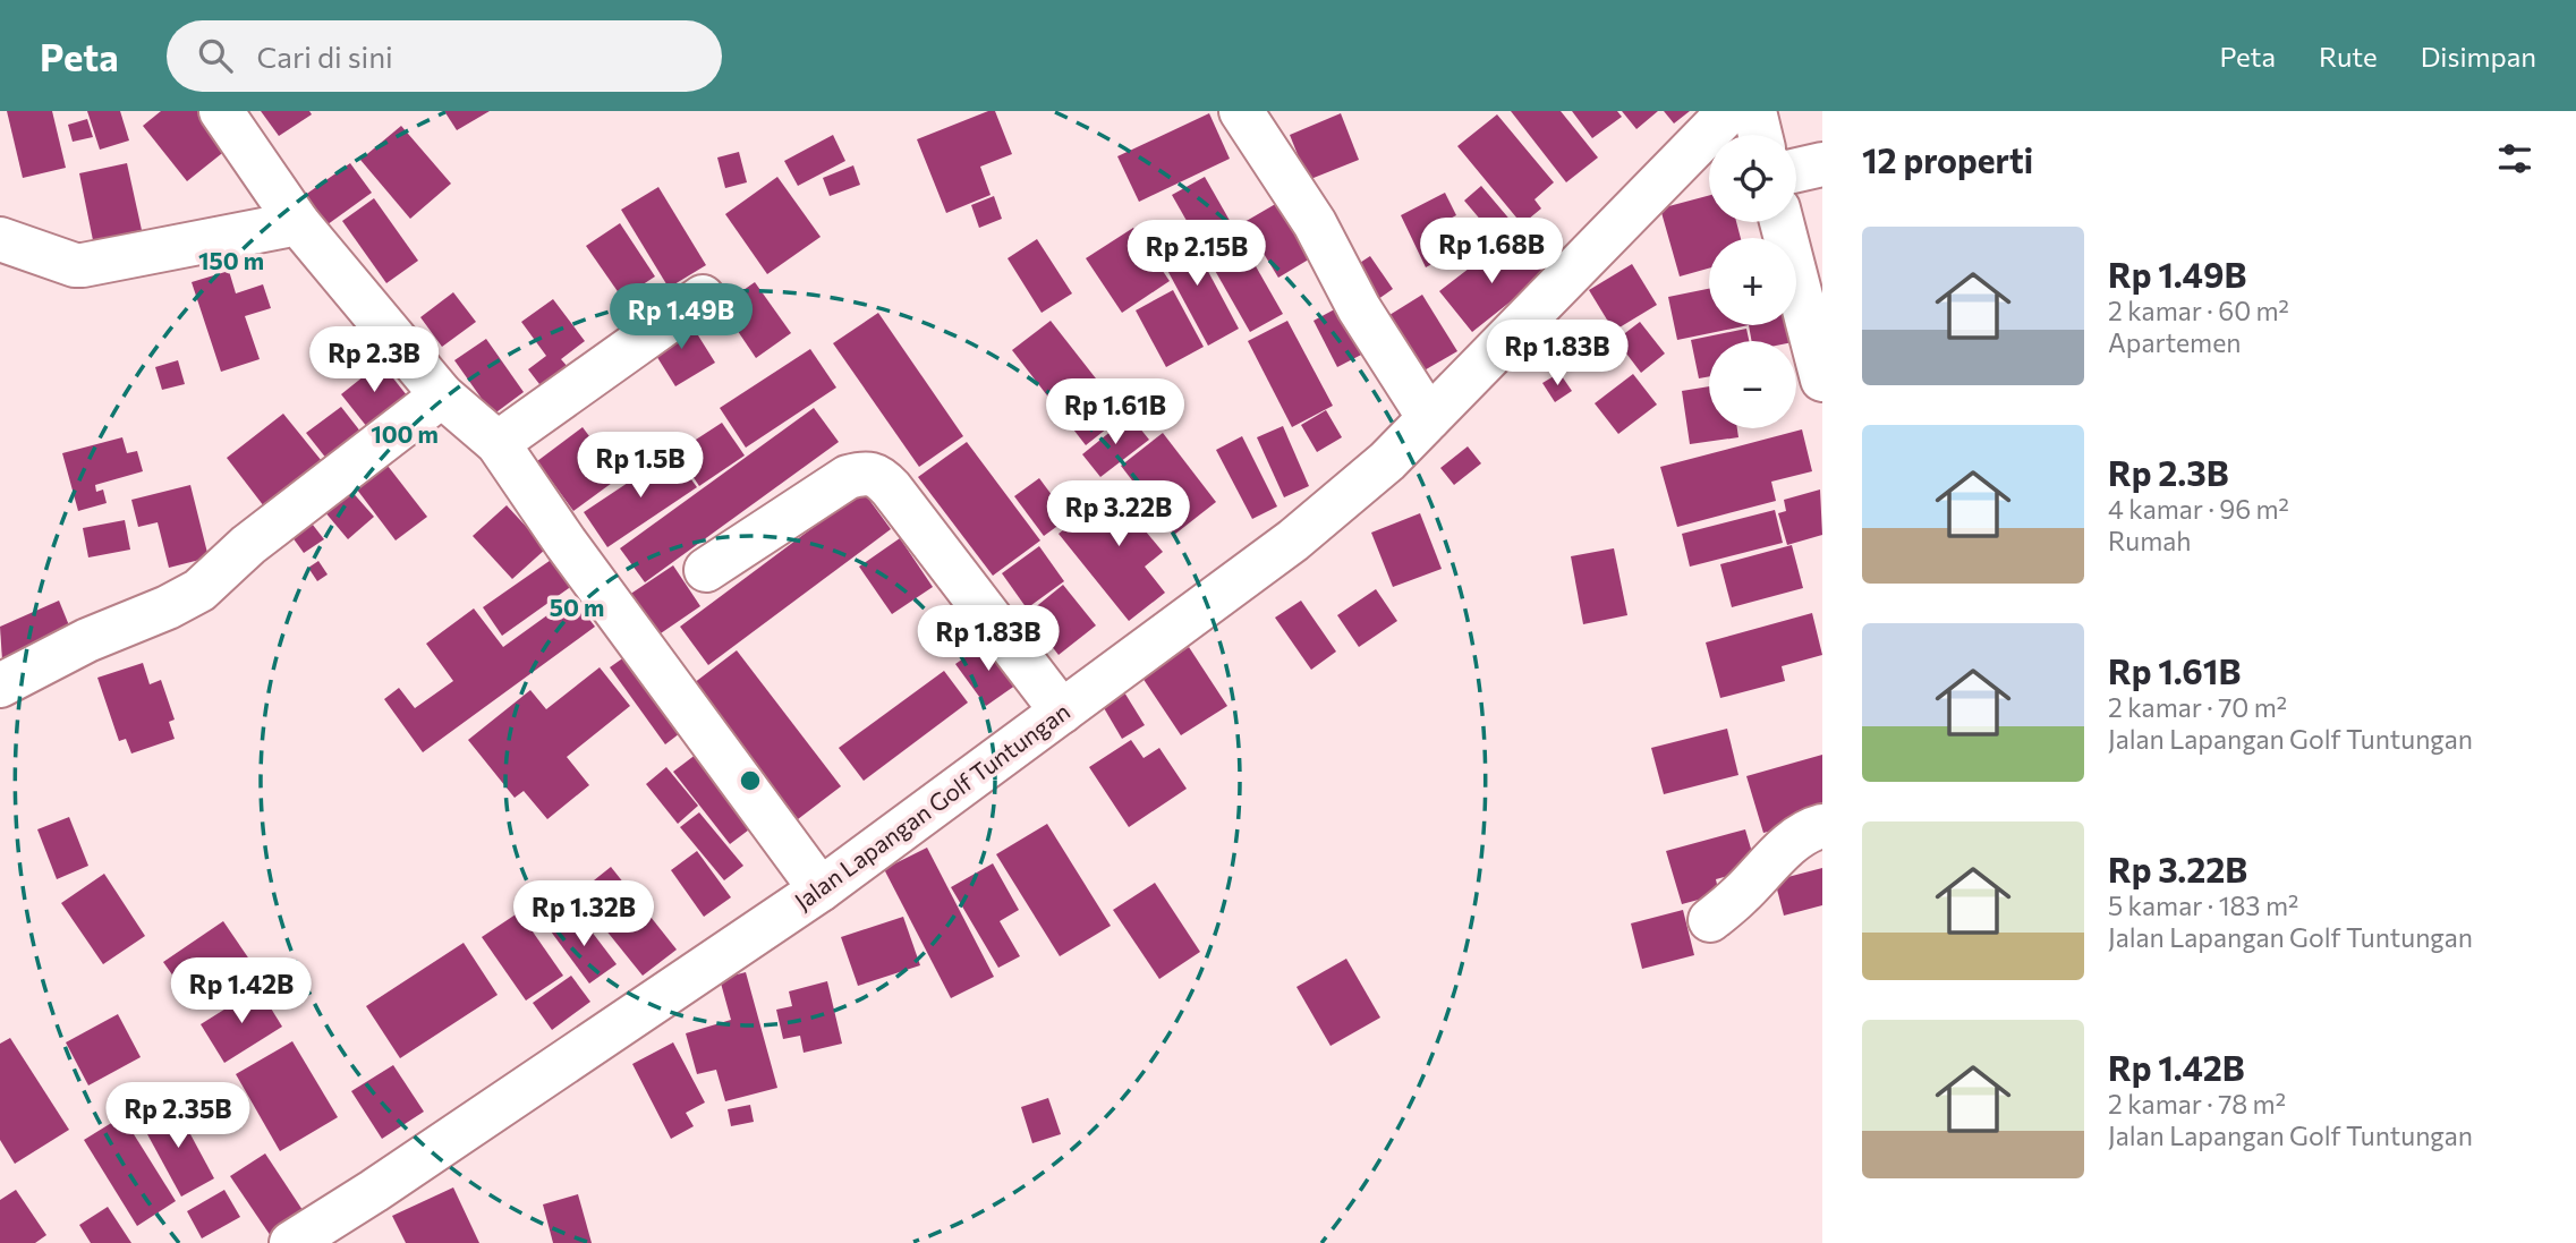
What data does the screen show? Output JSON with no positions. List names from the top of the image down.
{
  "streets": {
    "street": ["Jalan Lapangan Golf Tuntungan"]
  },
  "page": {
    "header": "Peta",
    "search": "Cari di sini",
    "nav": ["Peta", "Rute", "Disimpan"],
    "heading": "12 properti",
    "map_buttons": ["+", "−"],
    "list": [
      {
        "name": "Rp 1.49B",
        "note": "2 kamar · 60 m² · Apartemen"
      },
      {
        "name": "Rp 2.3B",
        "note": "4 kamar · 96 m² · Rumah"
      },
      {
        "name": "Rp 1.61B",
        "note": "2 kamar · 70 m² · Jalan Lapangan Golf Tuntungan"
      },
      {
        "name": "Rp 3.22B",
        "note": "5 kamar · 183 m² · Jalan Lapangan Golf Tuntungan"
      },
      {
        "name": "Rp 1.42B",
        "note": "2 kamar · 78 m² · Jalan Lapangan Golf Tuntungan"
      }
    ],
    "price": [
      "Rp 1.68B",
      "Rp 2.15B",
      "Rp 1.49B",
      "Rp 1.83B",
      "Rp 2.3B",
      "Rp 1.61B",
      "Rp 1.5B",
      "Rp 3.22B",
      "Rp 1.83B",
      "Rp 1.32B",
      "Rp 1.42B",
      "Rp 2.35B"
    ]
  },
  "rings": ["150 m", "100 m", "50 m"]
}
